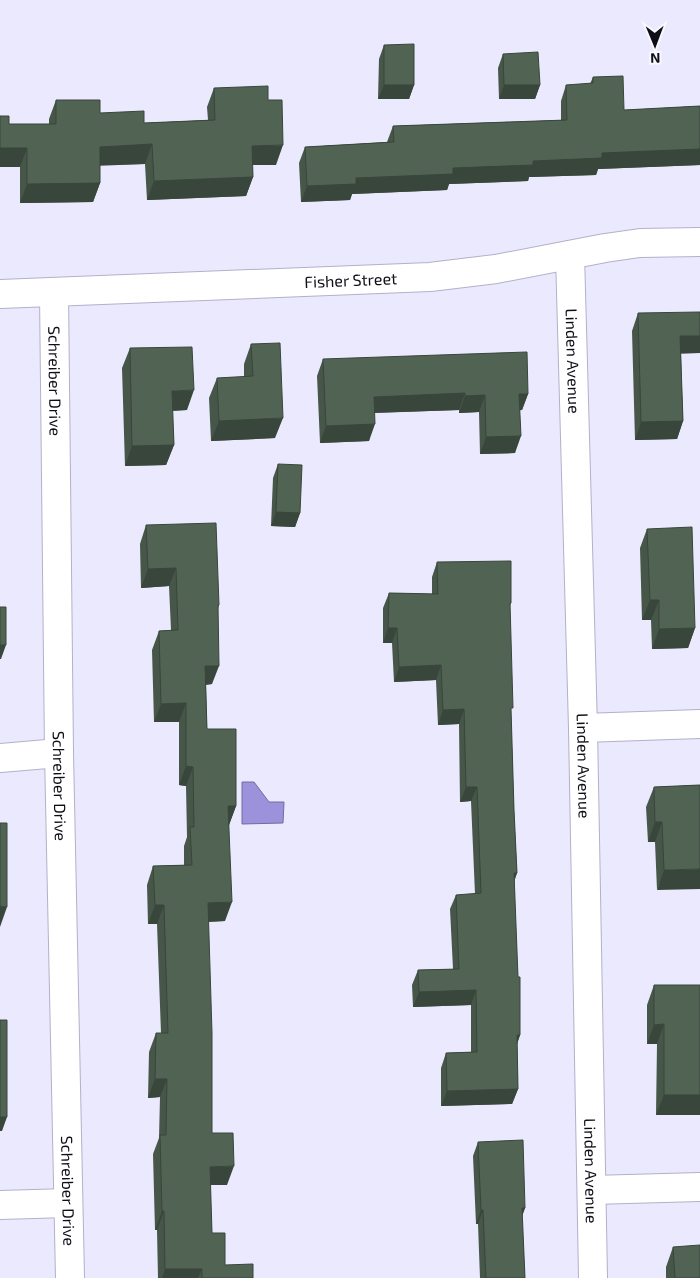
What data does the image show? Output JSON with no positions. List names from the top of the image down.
{
  "streets": {
    "street": ["Fisher Street", "Linden Avenue", "Schreiber Drive"]
  },
  "crossings": [
    ["Fisher Street", "Linden Avenue"],
    ["Fisher Street", "Schreiber Drive"]
  ],
  "north": "bottom"
}
